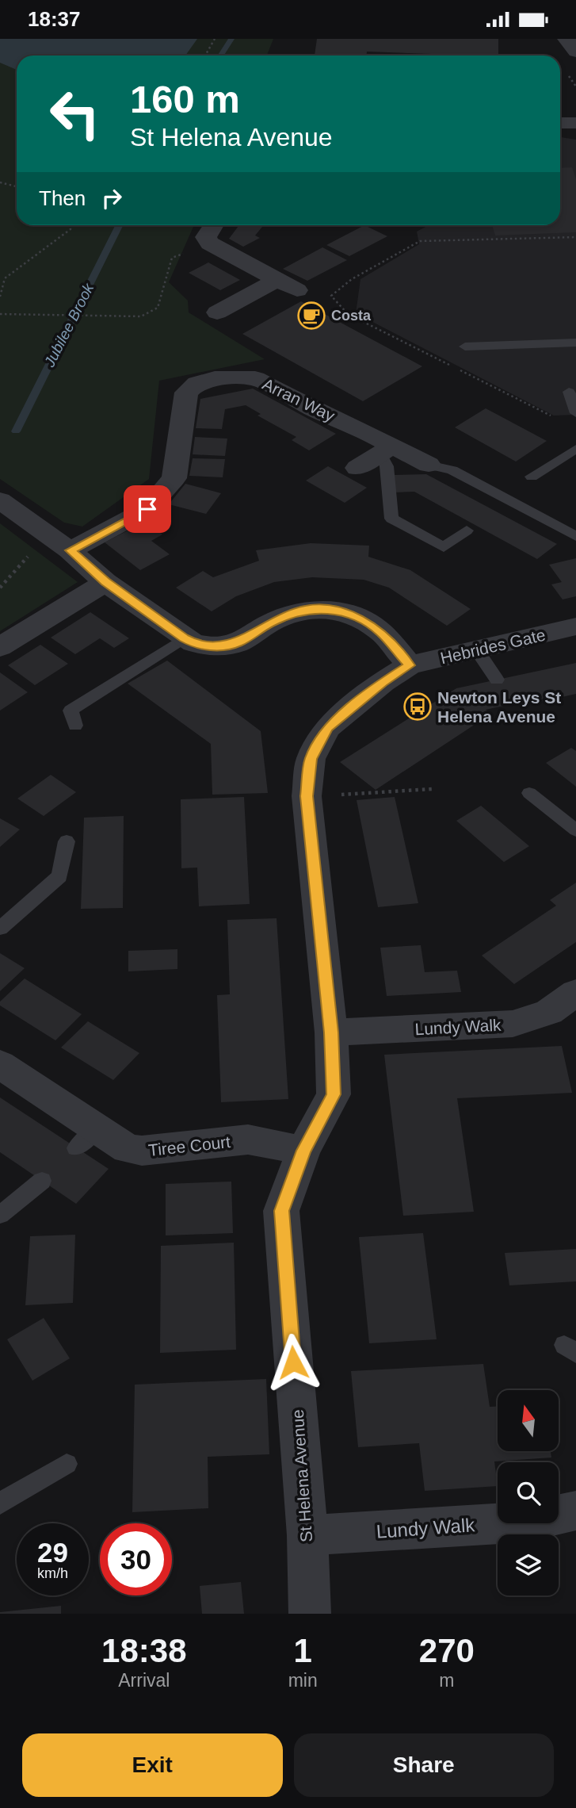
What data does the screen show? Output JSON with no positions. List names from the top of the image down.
{
  "streets": {
    "street": [
      "Arran Way",
      "Hebrides Gate",
      "Lundy Walk",
      "Tiree Court",
      "St Helena Avenue"
    ]
  },
  "crossings": [
    ["Hebrides Gate", "St Helena Avenue"],
    ["Lundy Walk", "St Helena Avenue"],
    ["Tiree Court", "St Helena Avenue"]
  ],
  "water": ["Jubilee Brook"],
  "places": {
    "cafe": ["Costa"],
    "bus stop": ["Newton Leys St Helena Avenue"]
  },
  "north": "top",
  "page": {
    "status": "18:37",
    "turn": ["160 m", "St Helena Avenue"],
    "then": "Then",
    "speed": "29 km/h",
    "limit": "30",
    "eta": [
      "18:38",
      "Arrival",
      "1",
      "min",
      "270",
      "m"
    ],
    "buttons": ["Exit", "Share"]
  }
}
